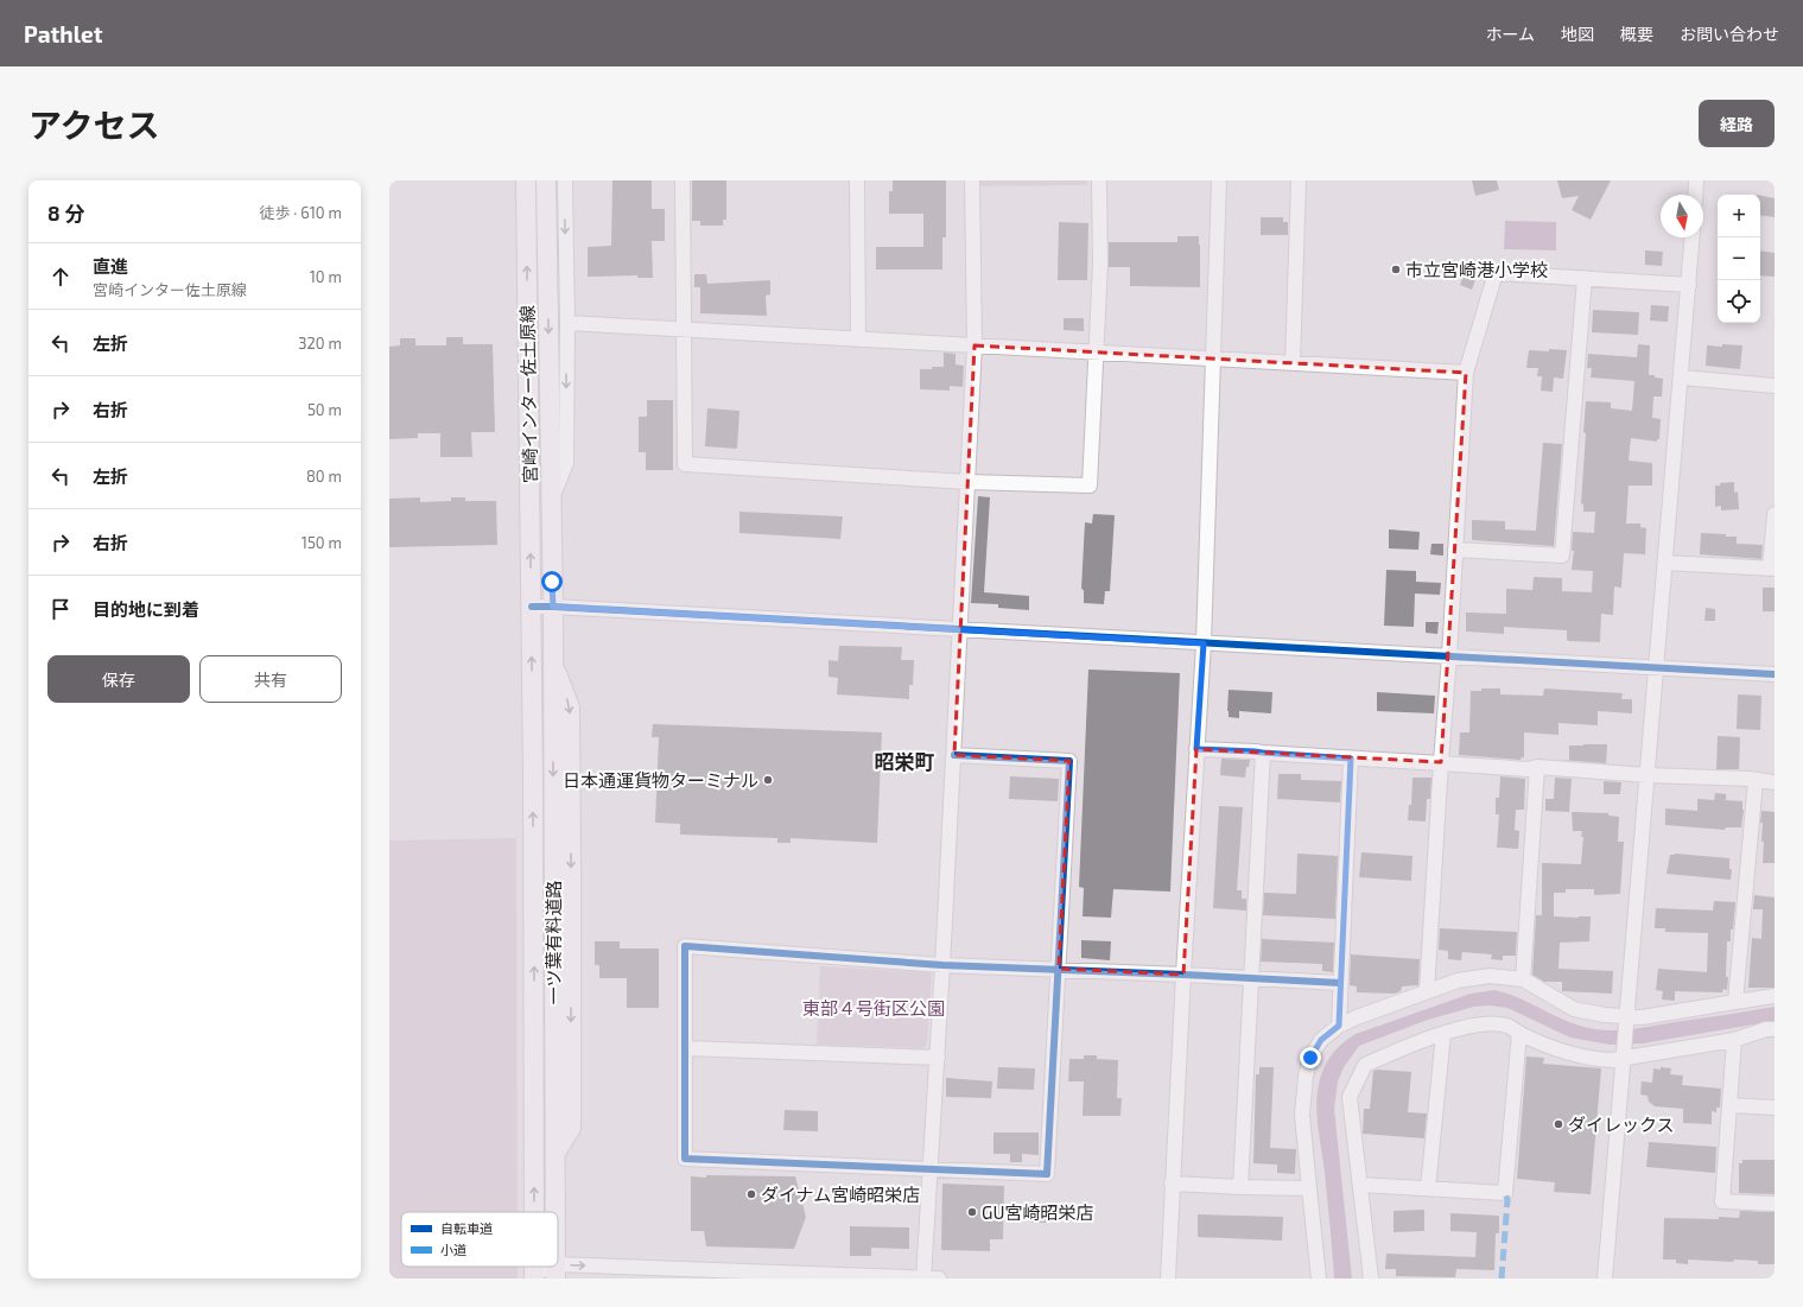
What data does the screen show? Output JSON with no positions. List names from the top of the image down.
{
  "streets": {
    "main road": ["宮崎インター佐土原線", "一ツ葉有料道路"]
  },
  "crossings": [
    ["宮崎インター佐土原線", "一ツ葉有料道路"]
  ],
  "districts": ["昭栄町"],
  "parks": ["東部４号街区公園"],
  "places": [
    "市立宮崎港小学校",
    "日本通運貨物ターミナル",
    "ダイレックス",
    "ダイナム宮崎昭栄店",
    "GU宮崎昭栄店"
  ],
  "legend": ["自転車道", "小道"],
  "north": "bottom",
  "page": {
    "header": "Pathlet",
    "nav": [
      "ホーム",
      "地図",
      "概要",
      "お問い合わせ"
    ],
    "title": "アクセス",
    "buttons": [
      "経路",
      ["保存", "共有"]
    ],
    "heading": ["8 分", "徒歩 · 610 m"],
    "map_buttons": ["+", "−"],
    "list": [
      ["直進", "宮崎インター佐土原線", "10 m"],
      ["左折", "320 m"],
      ["右折", "50 m"],
      ["左折", "80 m"],
      ["右折", "150 m"],
      "目的地に到着"
    ]
  }
}
